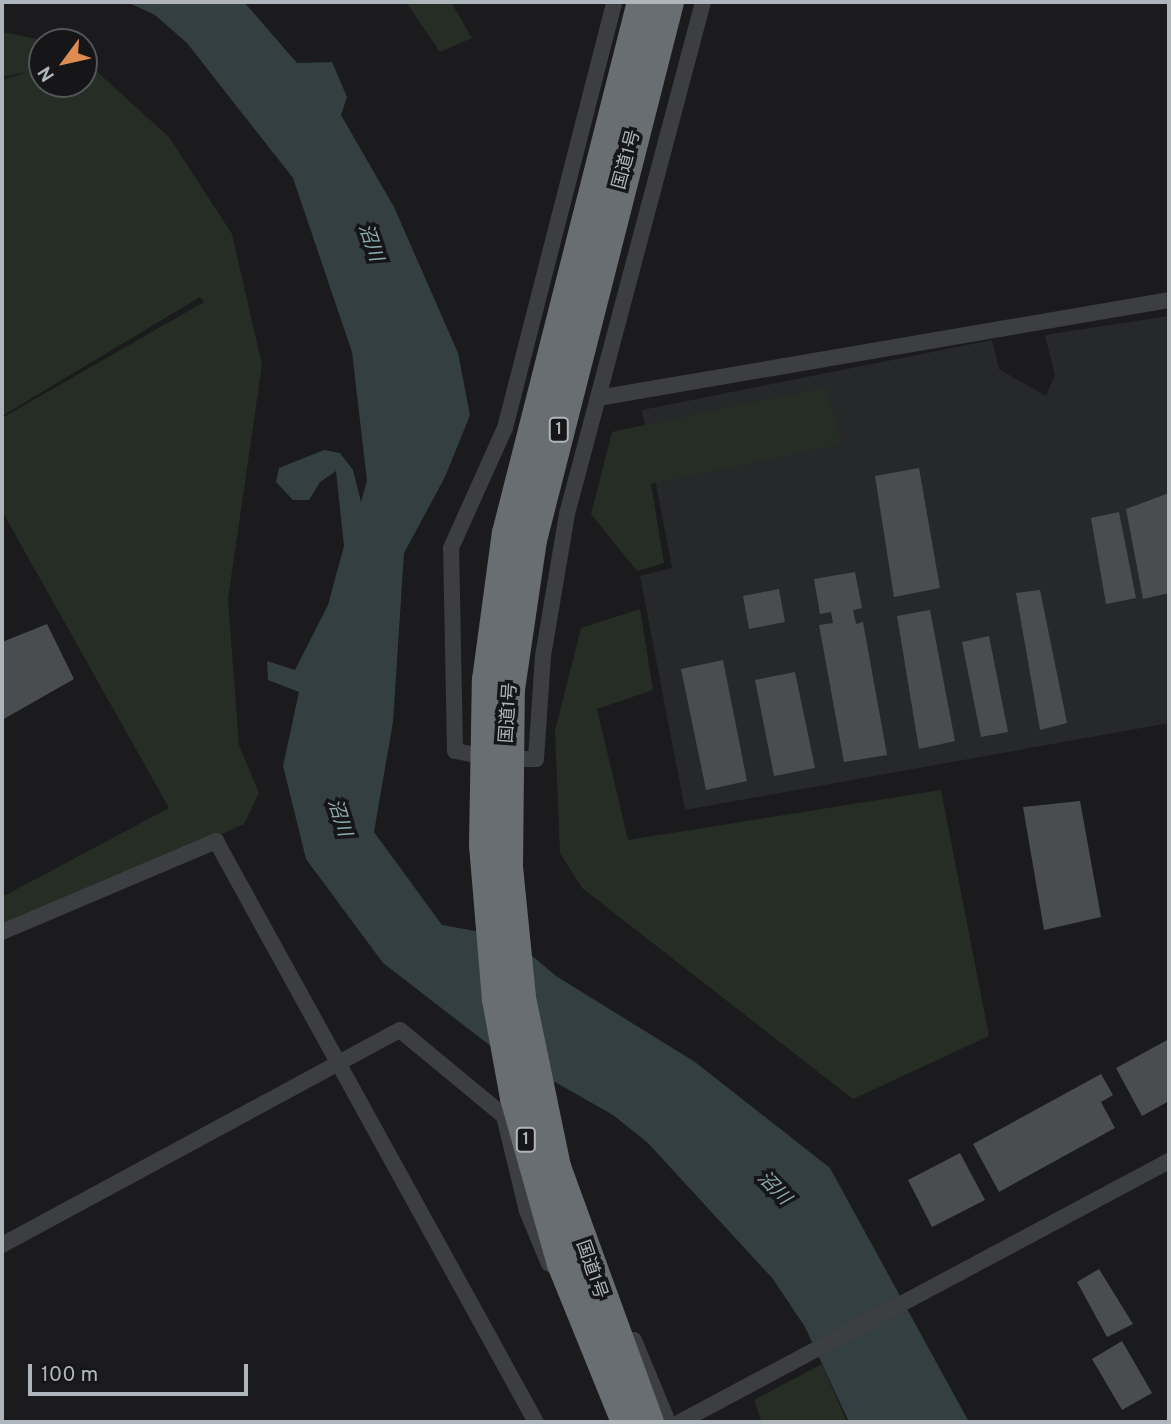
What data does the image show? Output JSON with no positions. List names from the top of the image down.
{
  "streets": {
    "highway": ["国道1号", "1"]
  },
  "water": ["沼川"],
  "scale_bar": "100 m",
  "north": "bottom left"
}
